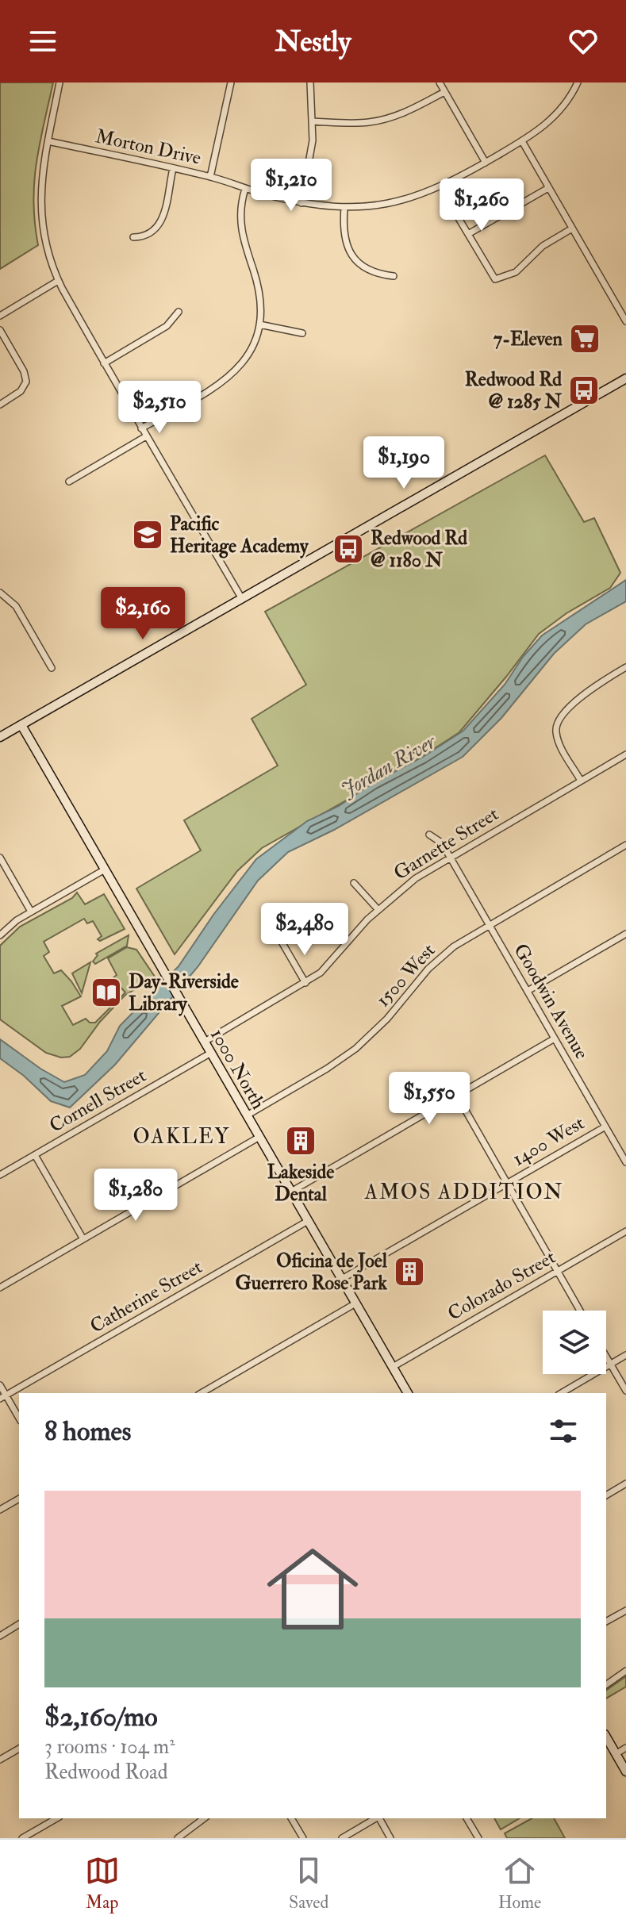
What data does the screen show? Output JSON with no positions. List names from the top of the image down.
{
  "streets": {
    "street": [
      "Morton Drive",
      "Garnette Street",
      "1500 West",
      "Goodwin Avenue",
      "1000 North",
      "Cornell Street",
      "1400 West",
      "Colorado Street",
      "Catherine Street"
    ]
  },
  "crossings": [
    ["Garnette Street", "Goodwin Avenue"],
    ["Garnette Street", "1000 North"],
    ["1500 West", "Goodwin Avenue"],
    ["1500 West", "1000 North"],
    ["Goodwin Avenue", "1400 West"],
    ["1000 North", "Cornell Street"],
    ["1000 North", "1400 West"],
    ["1000 North", "Colorado Street"],
    ["1000 North", "Catherine Street"]
  ],
  "districts": ["OAKLEY", "AMOS ADDITION"],
  "water": ["Jordan River"],
  "places": {
    "supermarket": ["7-Eleven"],
    "bus stop": ["Redwood Rd @ 1285 N", "Redwood Rd @ 1180 N"],
    "school or university": ["Pacific Heritage Academy"],
    "library": ["Day-Riverside Library"],
    "building": ["Lakeside Dental", "Oficina de Joel Guerrero Rose Park"]
  },
  "page": {
    "header": "Nestly",
    "price": [
      "$1,210",
      "$1,260",
      "$2,510",
      "$1,190",
      "$2,160",
      "$2,480",
      "$1,550",
      "$1,280"
    ],
    "heading": "8 homes",
    "list": [
      {
        "name": "$2,160/mo",
        "note": "3 rooms · 104 m² · Redwood Road"
      }
    ],
    "tabs": ["Map", "Saved", "Home"]
  }
}
